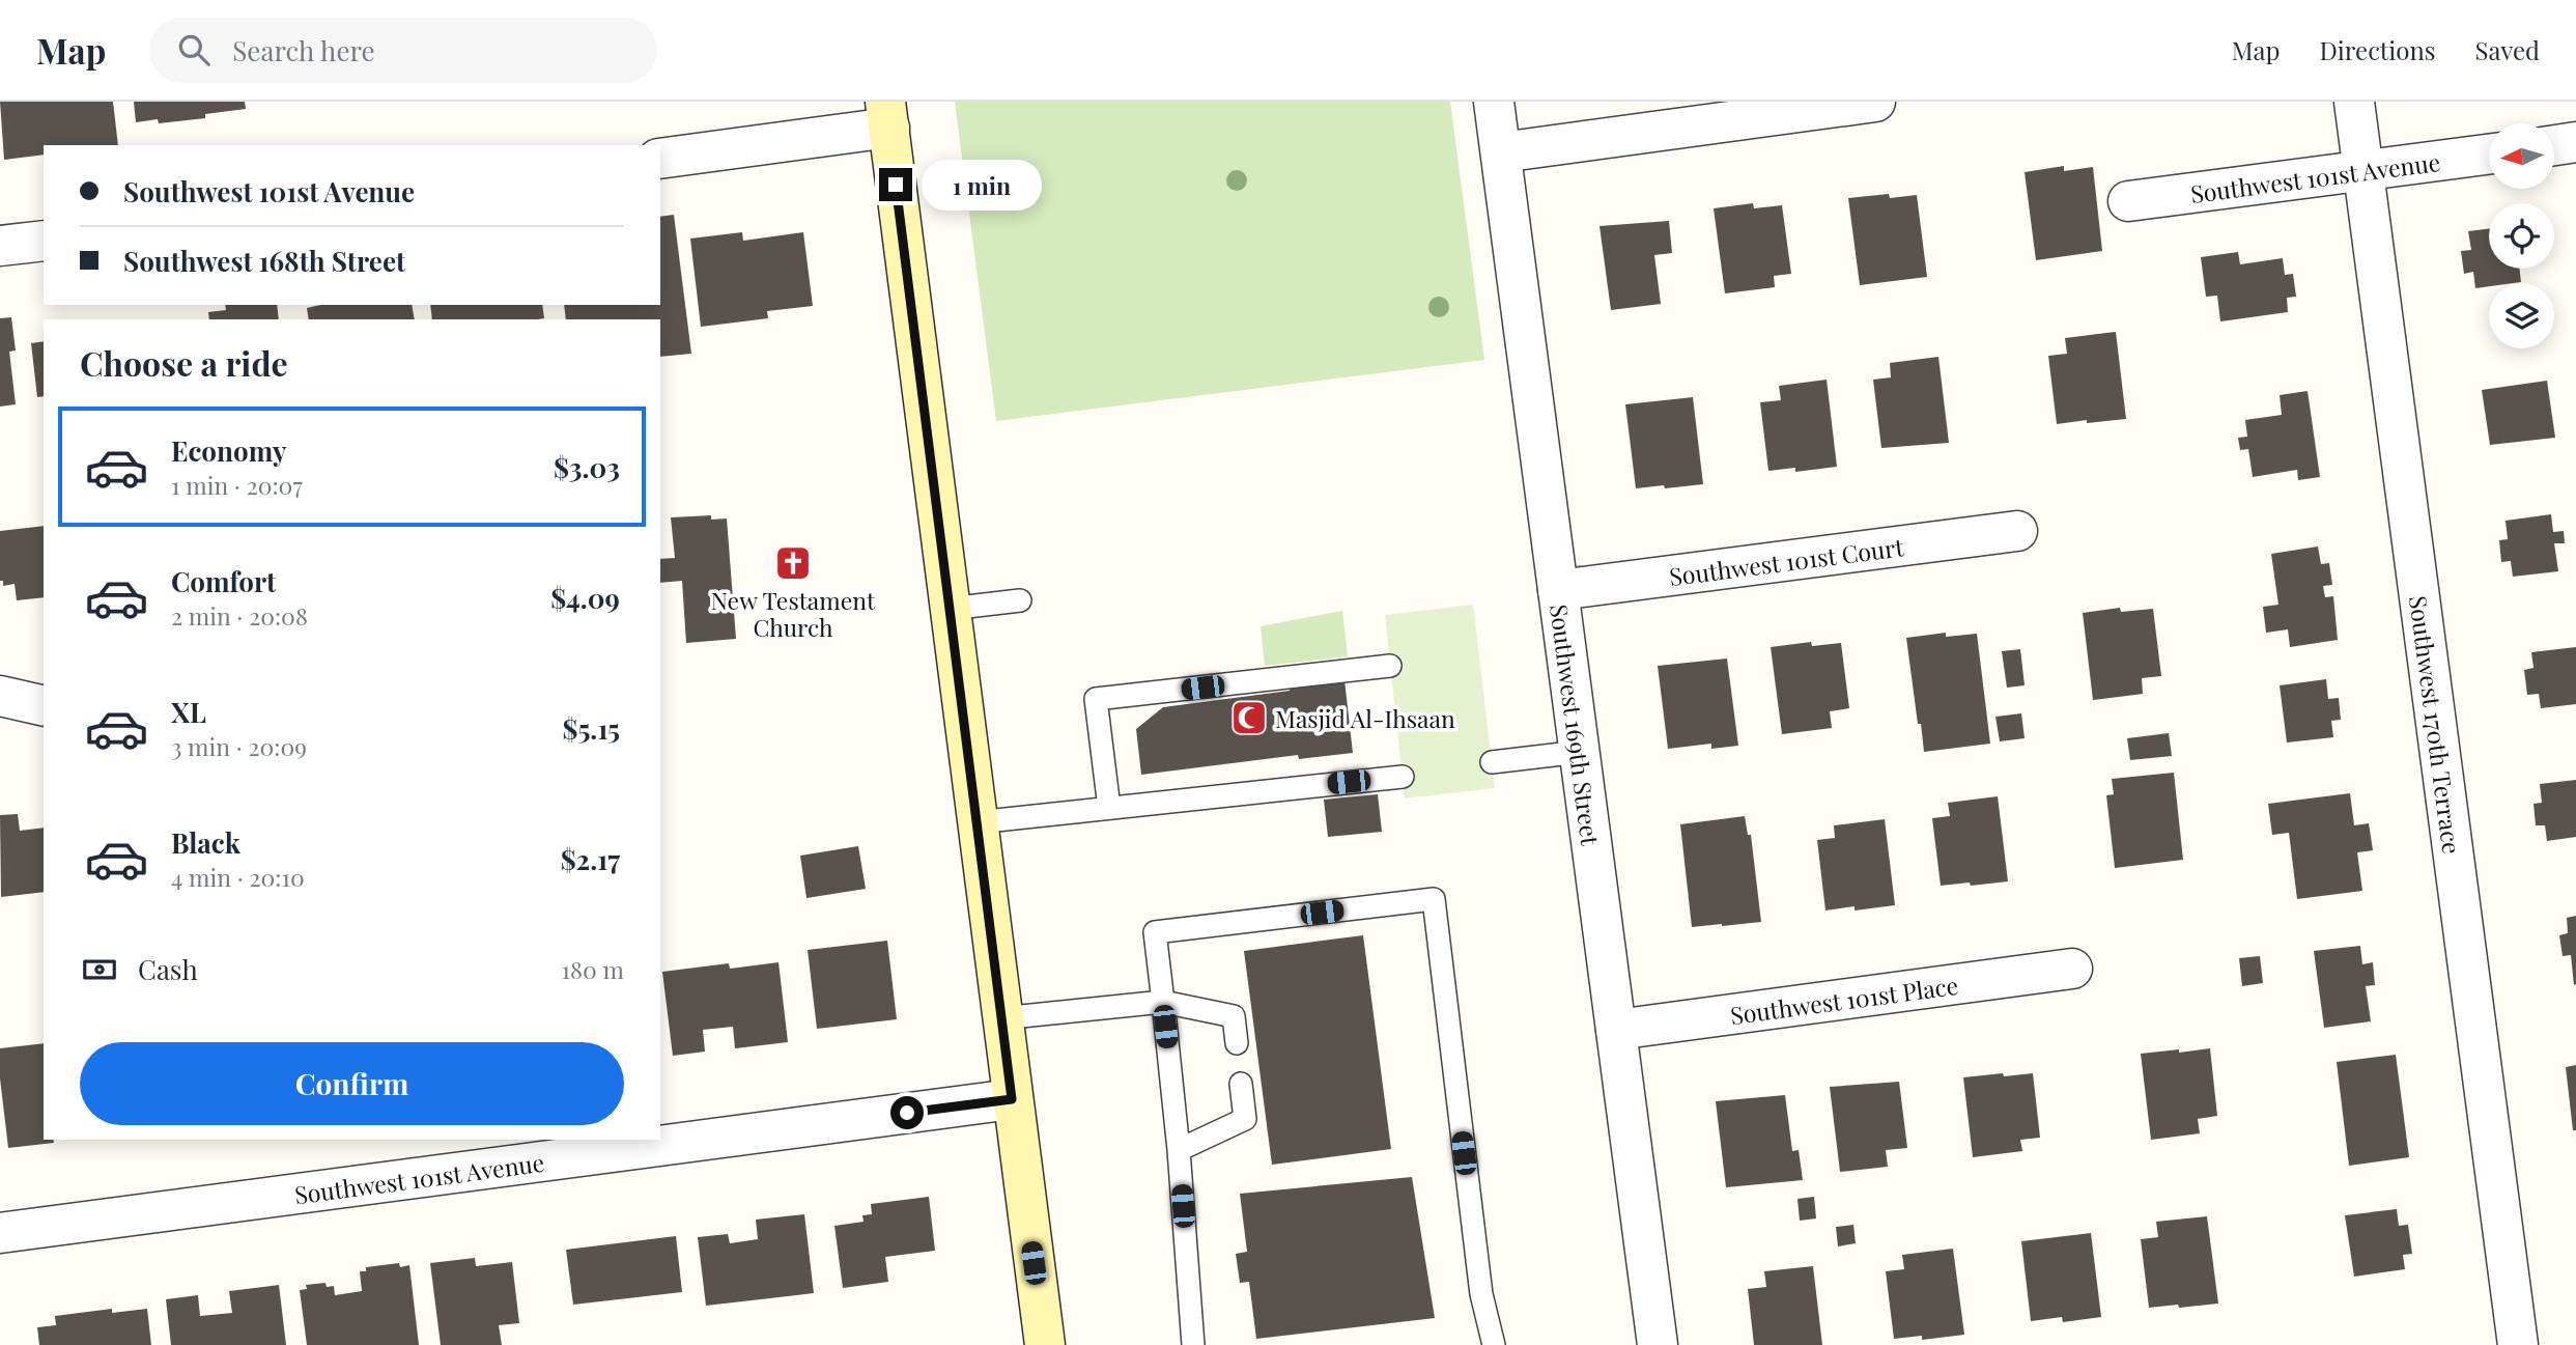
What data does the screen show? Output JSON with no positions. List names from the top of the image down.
{
  "streets": {
    "street": [
      "Southwest 101st Avenue",
      "Southwest 101st Court",
      "Southwest 169th Street",
      "Southwest 170th Terrace",
      "Southwest 101st Place"
    ]
  },
  "crossings": [
    ["Southwest 101st Avenue", "Southwest 170th Terrace"],
    ["Southwest 101st Court", "Southwest 169th Street"],
    ["Southwest 169th Street", "Southwest 101st Place"]
  ],
  "places": {
    "church": ["New Testament Church"],
    "mosque": ["Masjid Al-Ihsaan"]
  },
  "north": "left",
  "page": {
    "header": "Map",
    "search": "Search here",
    "nav": ["Map", "Directions", "Saved"],
    "banner": ["Southwest 101st Avenue", "Southwest 168th Street"],
    "bubble": "1 min",
    "heading": "Choose a ride",
    "list": [
      {
        "name": "Economy",
        "note": "1 min · 20:07",
        "value": "$3.03"
      },
      {
        "name": "Comfort",
        "note": "2 min · 20:08",
        "value": "$4.09"
      },
      {
        "name": "XL",
        "note": "3 min · 20:09",
        "value": "$5.15"
      },
      {
        "name": "Black",
        "note": "4 min · 20:10",
        "value": "$2.17"
      }
    ],
    "pay": ["Cash", "180 m"],
    "buttons": "Confirm"
  }
}
